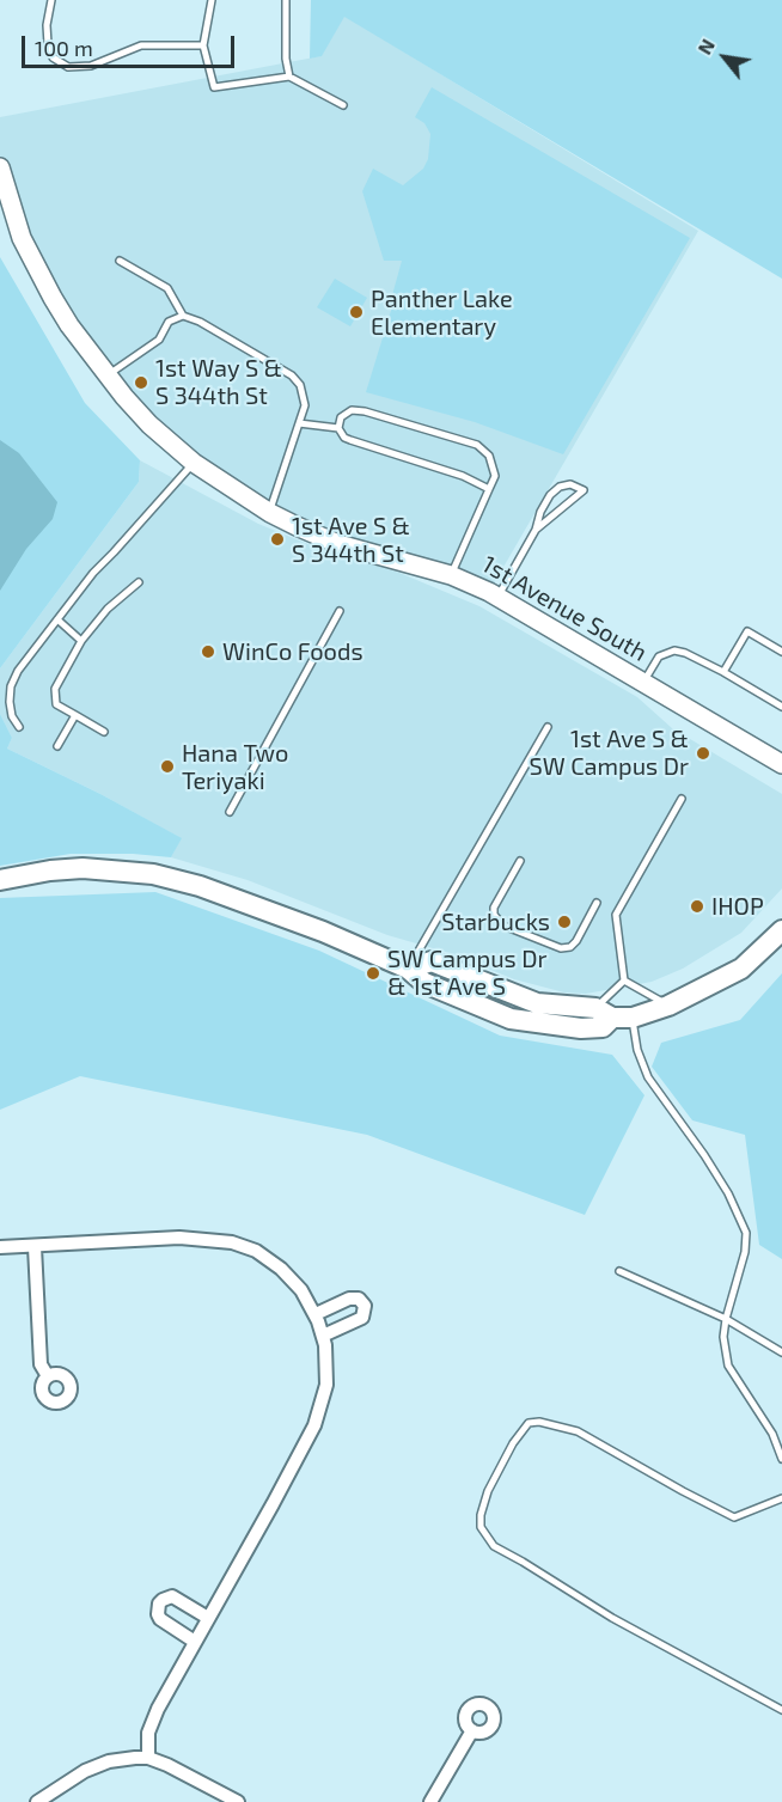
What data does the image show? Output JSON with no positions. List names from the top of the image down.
{
  "streets": {
    "main road": ["1st Avenue South"]
  },
  "places": [
    "Panther Lake Elementary",
    "1st Way S & S 344th St",
    "1st Ave S & S 344th St",
    "WinCo Foods",
    "1st Ave S & SW Campus Dr",
    "Hana Two Teriyaki",
    "IHOP",
    "Starbucks",
    "SW Campus Dr & 1st Ave S"
  ],
  "scale_bar": "100 m",
  "north": "top left"
}
